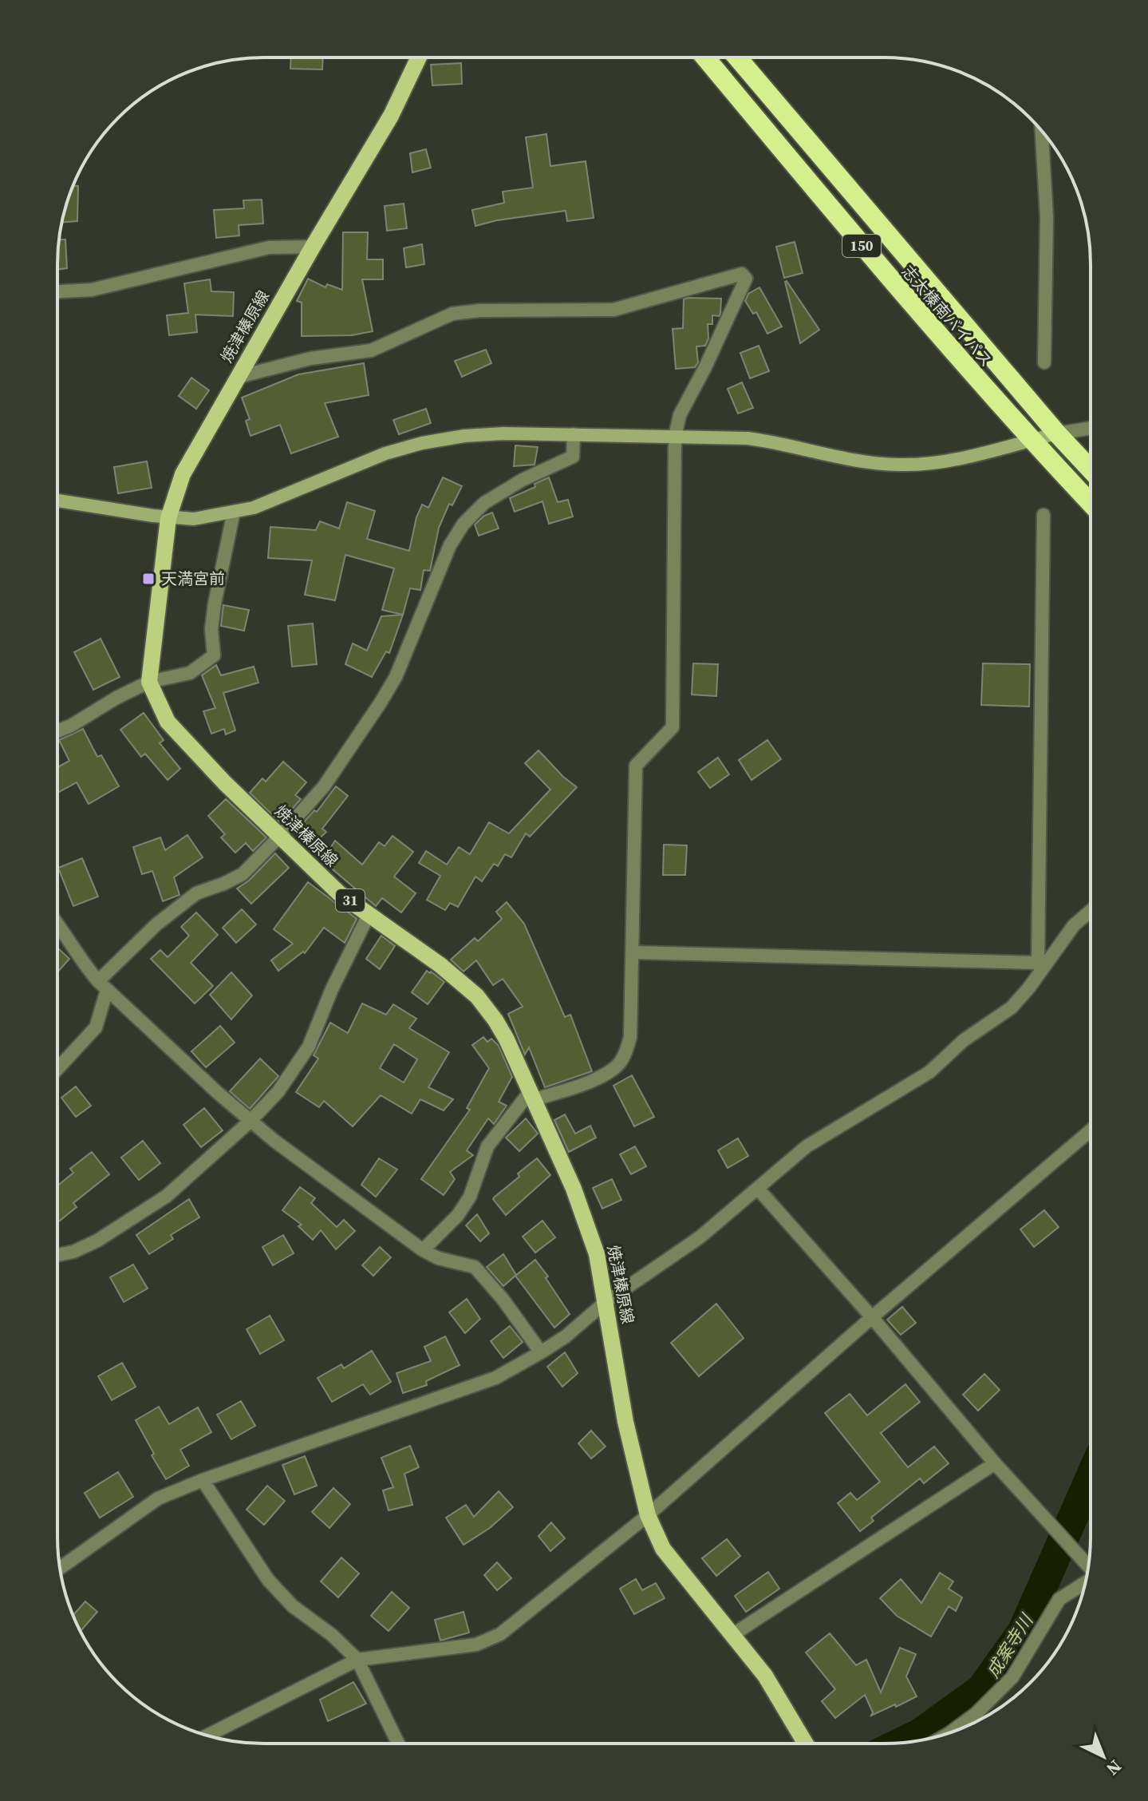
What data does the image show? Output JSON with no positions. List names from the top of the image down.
{
  "streets": {
    "highway": ["150", "志太榛南バイパス"],
    "main road": ["焼津榛原線", "31"]
  },
  "water": ["成案寺川"],
  "places": {
    "transit": ["天満宮前"]
  },
  "north": "bottom right"
}
